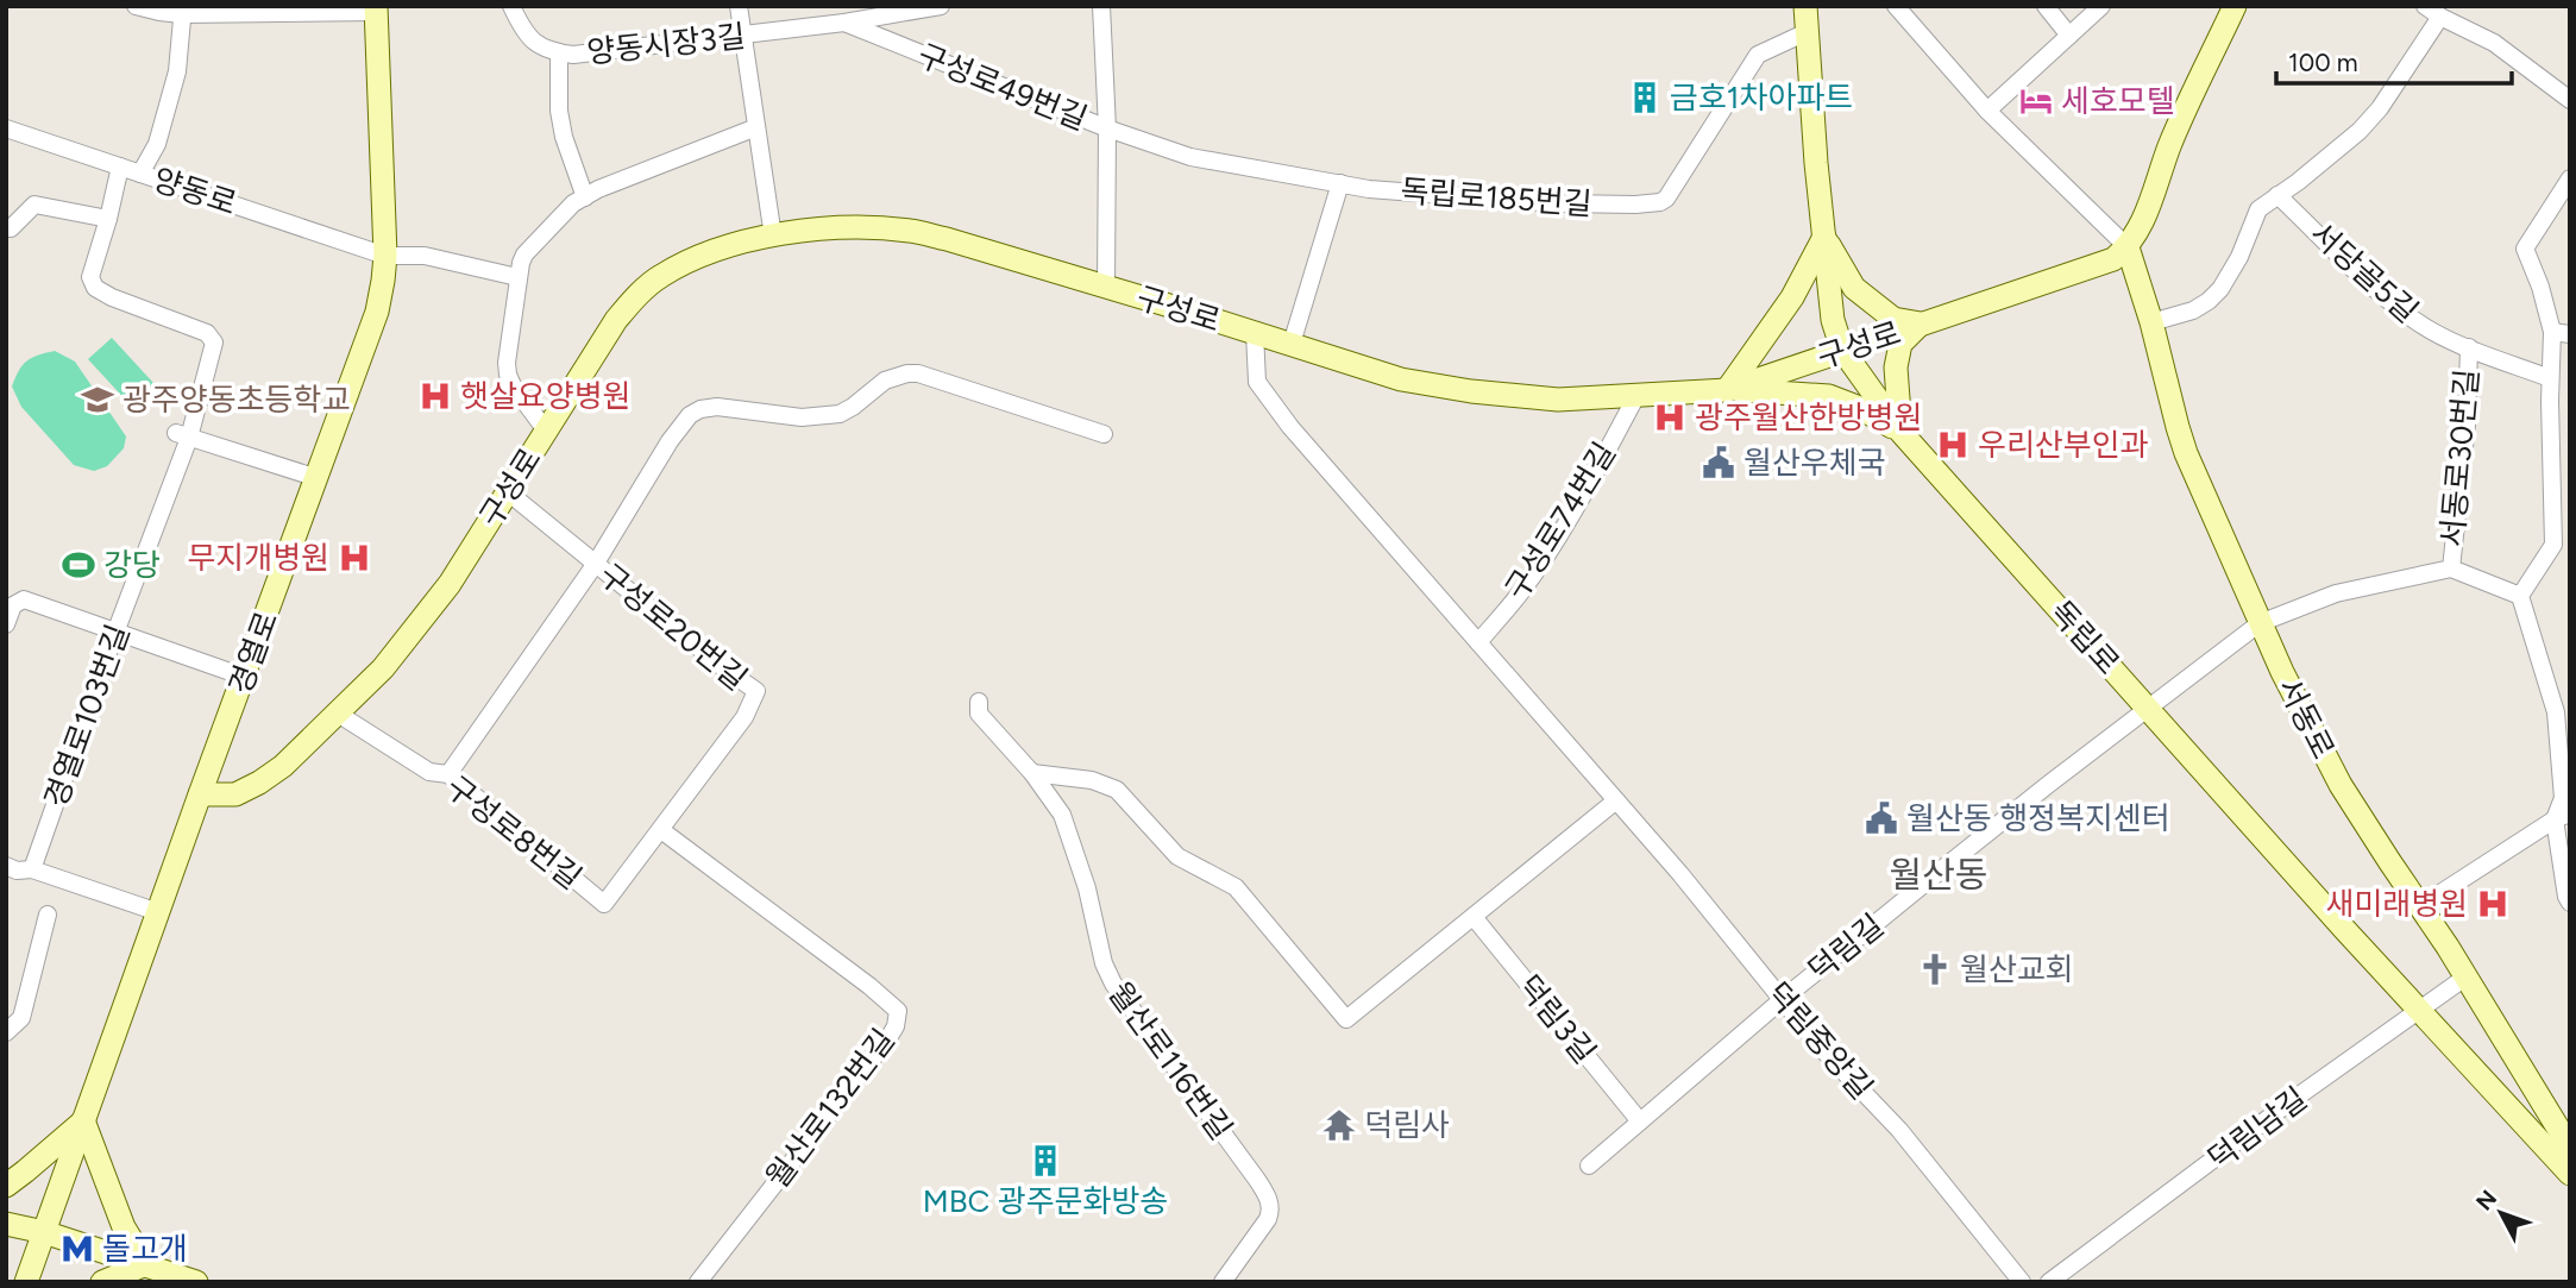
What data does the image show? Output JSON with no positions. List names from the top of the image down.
{
  "streets": {
    "street": [
      "양동시장3길",
      "구성로49번길",
      "양동로",
      "독립로185번길",
      "서당골5길",
      "구성로",
      "서동로30번길",
      "구성로74번길",
      "구성로20번길",
      "독립로",
      "경열로",
      "경열로103번길",
      "서동로",
      "구성로8번길",
      "덕림길",
      "덕림3길",
      "덕림중앙길",
      "월산로116번길",
      "월산로132번길",
      "덕림남길"
    ]
  },
  "crossings": [
    ["양동시장3길", "구성로49번길"],
    ["구성로49번길", "독립로185번길"],
    ["구성로49번길", "구성로"],
    ["양동로", "경열로"],
    ["독립로185번길", "독립로"],
    ["서당골5길", "서동로30번길"],
    ["구성로", "구성로74번길"],
    ["구성로", "구성로20번길"],
    ["구성로", "독립로"],
    ["구성로", "경열로"],
    ["구성로", "서동로"],
    ["구성로", "구성로8번길"],
    ["구성로", "덕림중앙길"],
    ["서동로30번길", "독립로"],
    ["서동로30번길", "서동로"],
    ["서동로30번길", "덕림길"],
    ["구성로74번길", "덕림중앙길"],
    ["구성로20번길", "구성로8번길"],
    ["구성로20번길", "월산로132번길"],
    ["독립로", "덕림길"],
    ["독립로", "덕림남길"],
    ["서동로", "덕림남길"],
    ["덕림길", "덕림3길"],
    ["덕림길", "덕림중앙길"]
  ],
  "districts": ["월산동"],
  "places": {
    "building": ["금호1차아파트", "MBC 광주문화방송"],
    "hotel": ["세호모텔"],
    "hospital": [
      "햇살요양병원",
      "광주월산한방병원",
      "우리산부인과",
      "무지개병원",
      "새미래병원"
    ],
    "school or university": ["광주양동초등학교"],
    "public building": ["월산우체국", "월산동 행정복지센터"],
    "sports": ["강당"],
    "church": ["월산교회"],
    "temple": ["덕림사"],
    "metro station": ["돌고개"]
  },
  "scale_bar": "100 m",
  "north": "top left"
}
